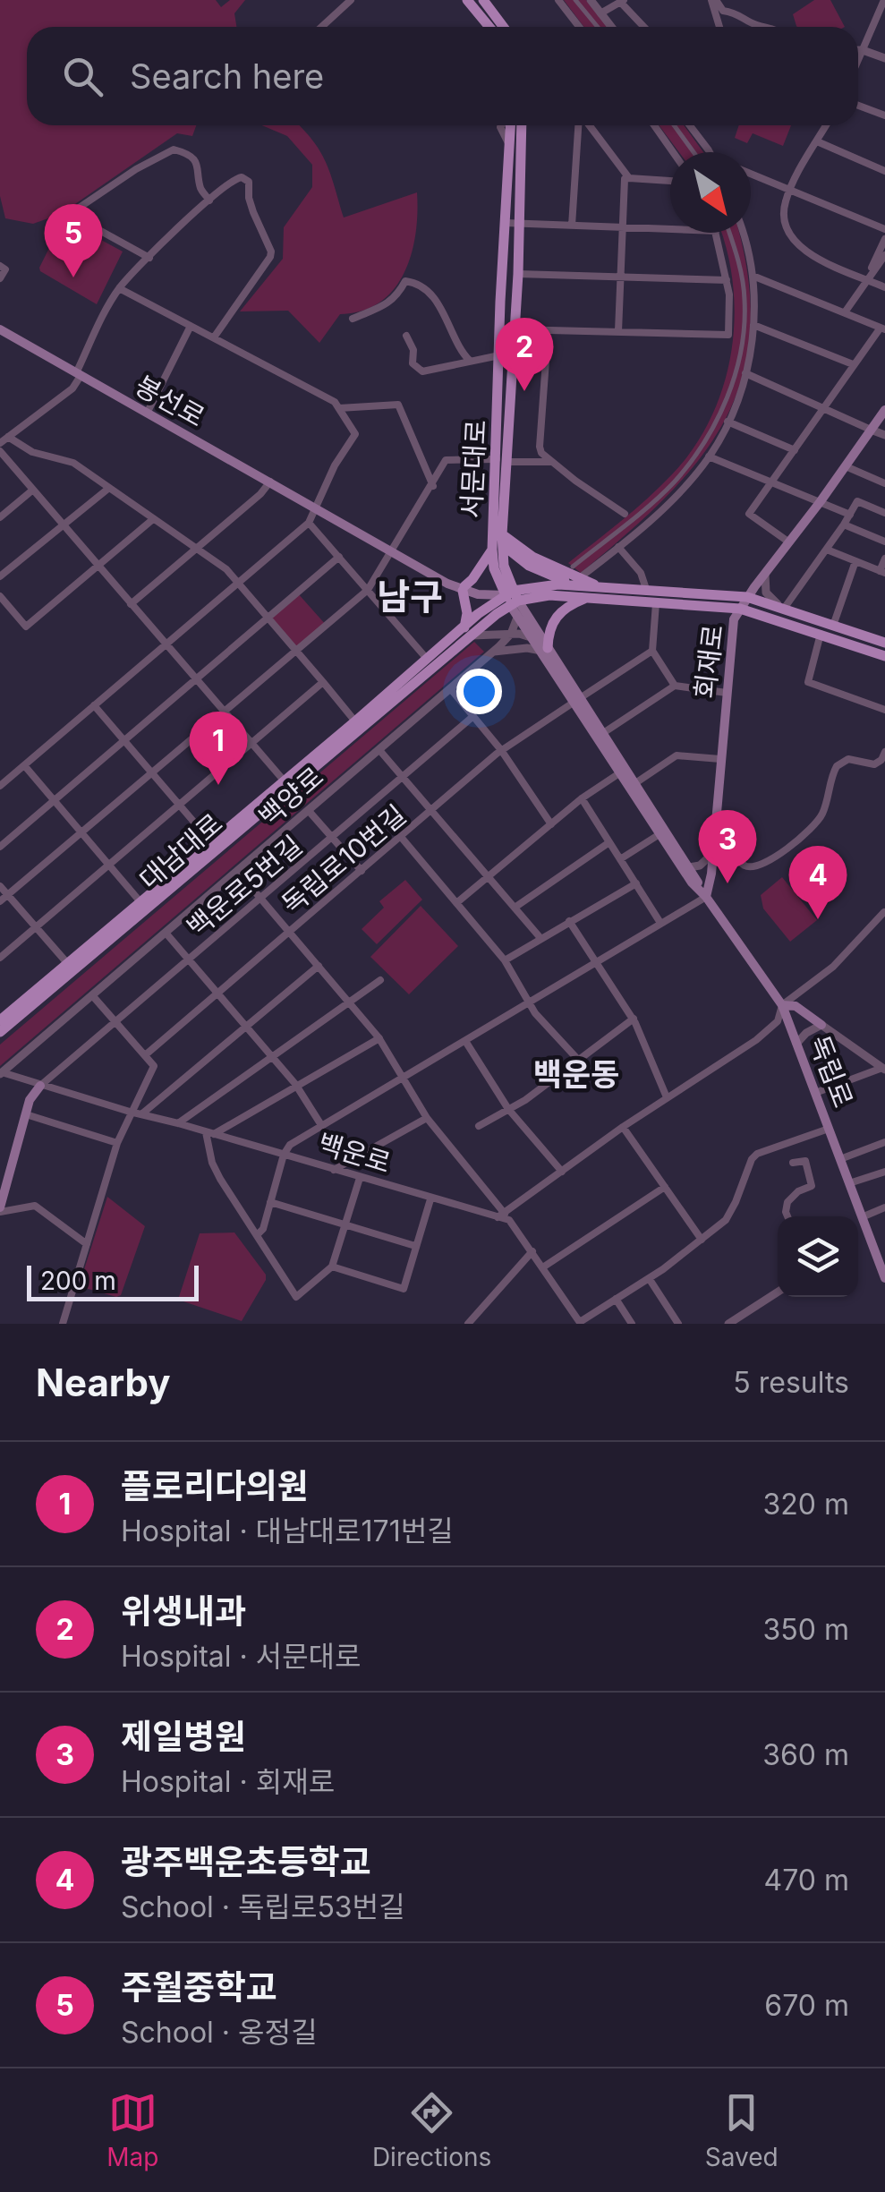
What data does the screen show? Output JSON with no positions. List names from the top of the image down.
{
  "streets": {
    "main road": [
      "봉선로",
      "서문대로",
      "회재로",
      "대남대로",
      "독립로"
    ],
    "street": [
      "백양로",
      "독립로10번길",
      "백운로5번길",
      "백운로"
    ]
  },
  "crossings": [
    ["봉선로", "서문대로"],
    ["봉선로", "대남대로"],
    ["봉선로", "독립로"],
    ["서문대로", "대남대로"],
    ["서문대로", "독립로"],
    ["회재로", "독립로"],
    ["백양로", "독립로"],
    ["백양로", "백운로"],
    ["대남대로", "독립로"],
    ["독립로10번길", "독립로"],
    ["백운로5번길", "백운로"]
  ],
  "districts": ["남구", "백운동"],
  "scale_bar": "200 m",
  "north": "bottom right",
  "page": {
    "search": "Search here",
    "pins": [
      "5",
      "2",
      "1",
      "3",
      "4"
    ],
    "scale": "200 m",
    "heading": ["Nearby", "5 results"],
    "list": [
      {
        "mark": "1",
        "name": "플로리다의원",
        "note": "Hospital · 대남대로171번길",
        "value": "320 m"
      },
      {
        "mark": "2",
        "name": "위생내과",
        "note": "Hospital · 서문대로",
        "value": "350 m"
      },
      {
        "mark": "3",
        "name": "제일병원",
        "note": "Hospital · 회재로",
        "value": "360 m"
      },
      {
        "mark": "4",
        "name": "광주백운초등학교",
        "note": "School · 독립로53번길",
        "value": "470 m"
      },
      {
        "mark": "5",
        "name": "주월중학교",
        "note": "School · 옹정길",
        "value": "670 m"
      }
    ],
    "nav": ["Map", "Directions", "Saved"]
  }
}
